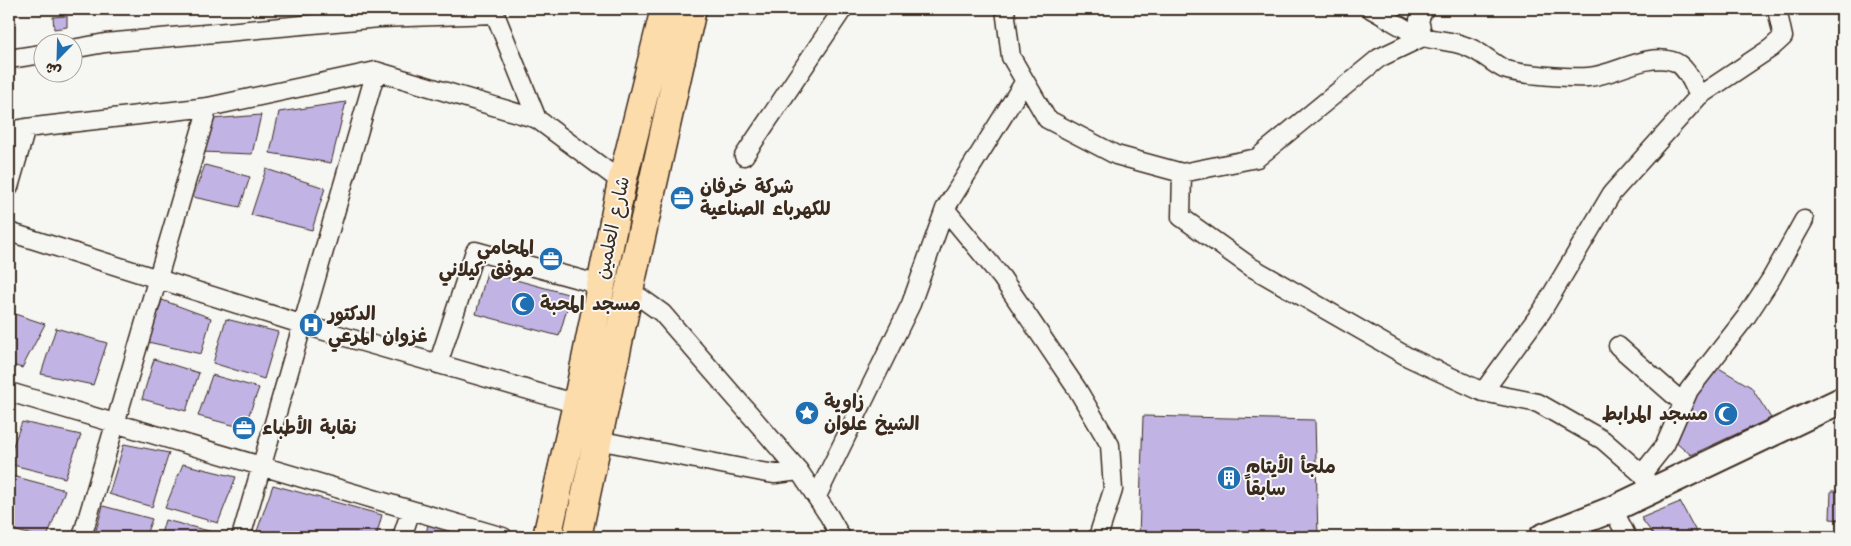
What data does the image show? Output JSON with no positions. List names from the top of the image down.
{
  "streets": {
    "main road": ["شارع العلمين"]
  },
  "places": {
    "office": ["شركة خرفان للكهرباء الصناعية", "المحامي موفق كيلاني", "نقابة الأطباء"],
    "mosque": ["مسجد المحبة", "مسجد المرابط"],
    "hospital": ["الدكتور غزوان المرعي"],
    "place": ["زاوية الشيخ علوان"],
    "building": ["ملجأ الأيتام سابقاً"]
  },
  "north": "bottom left"
}
